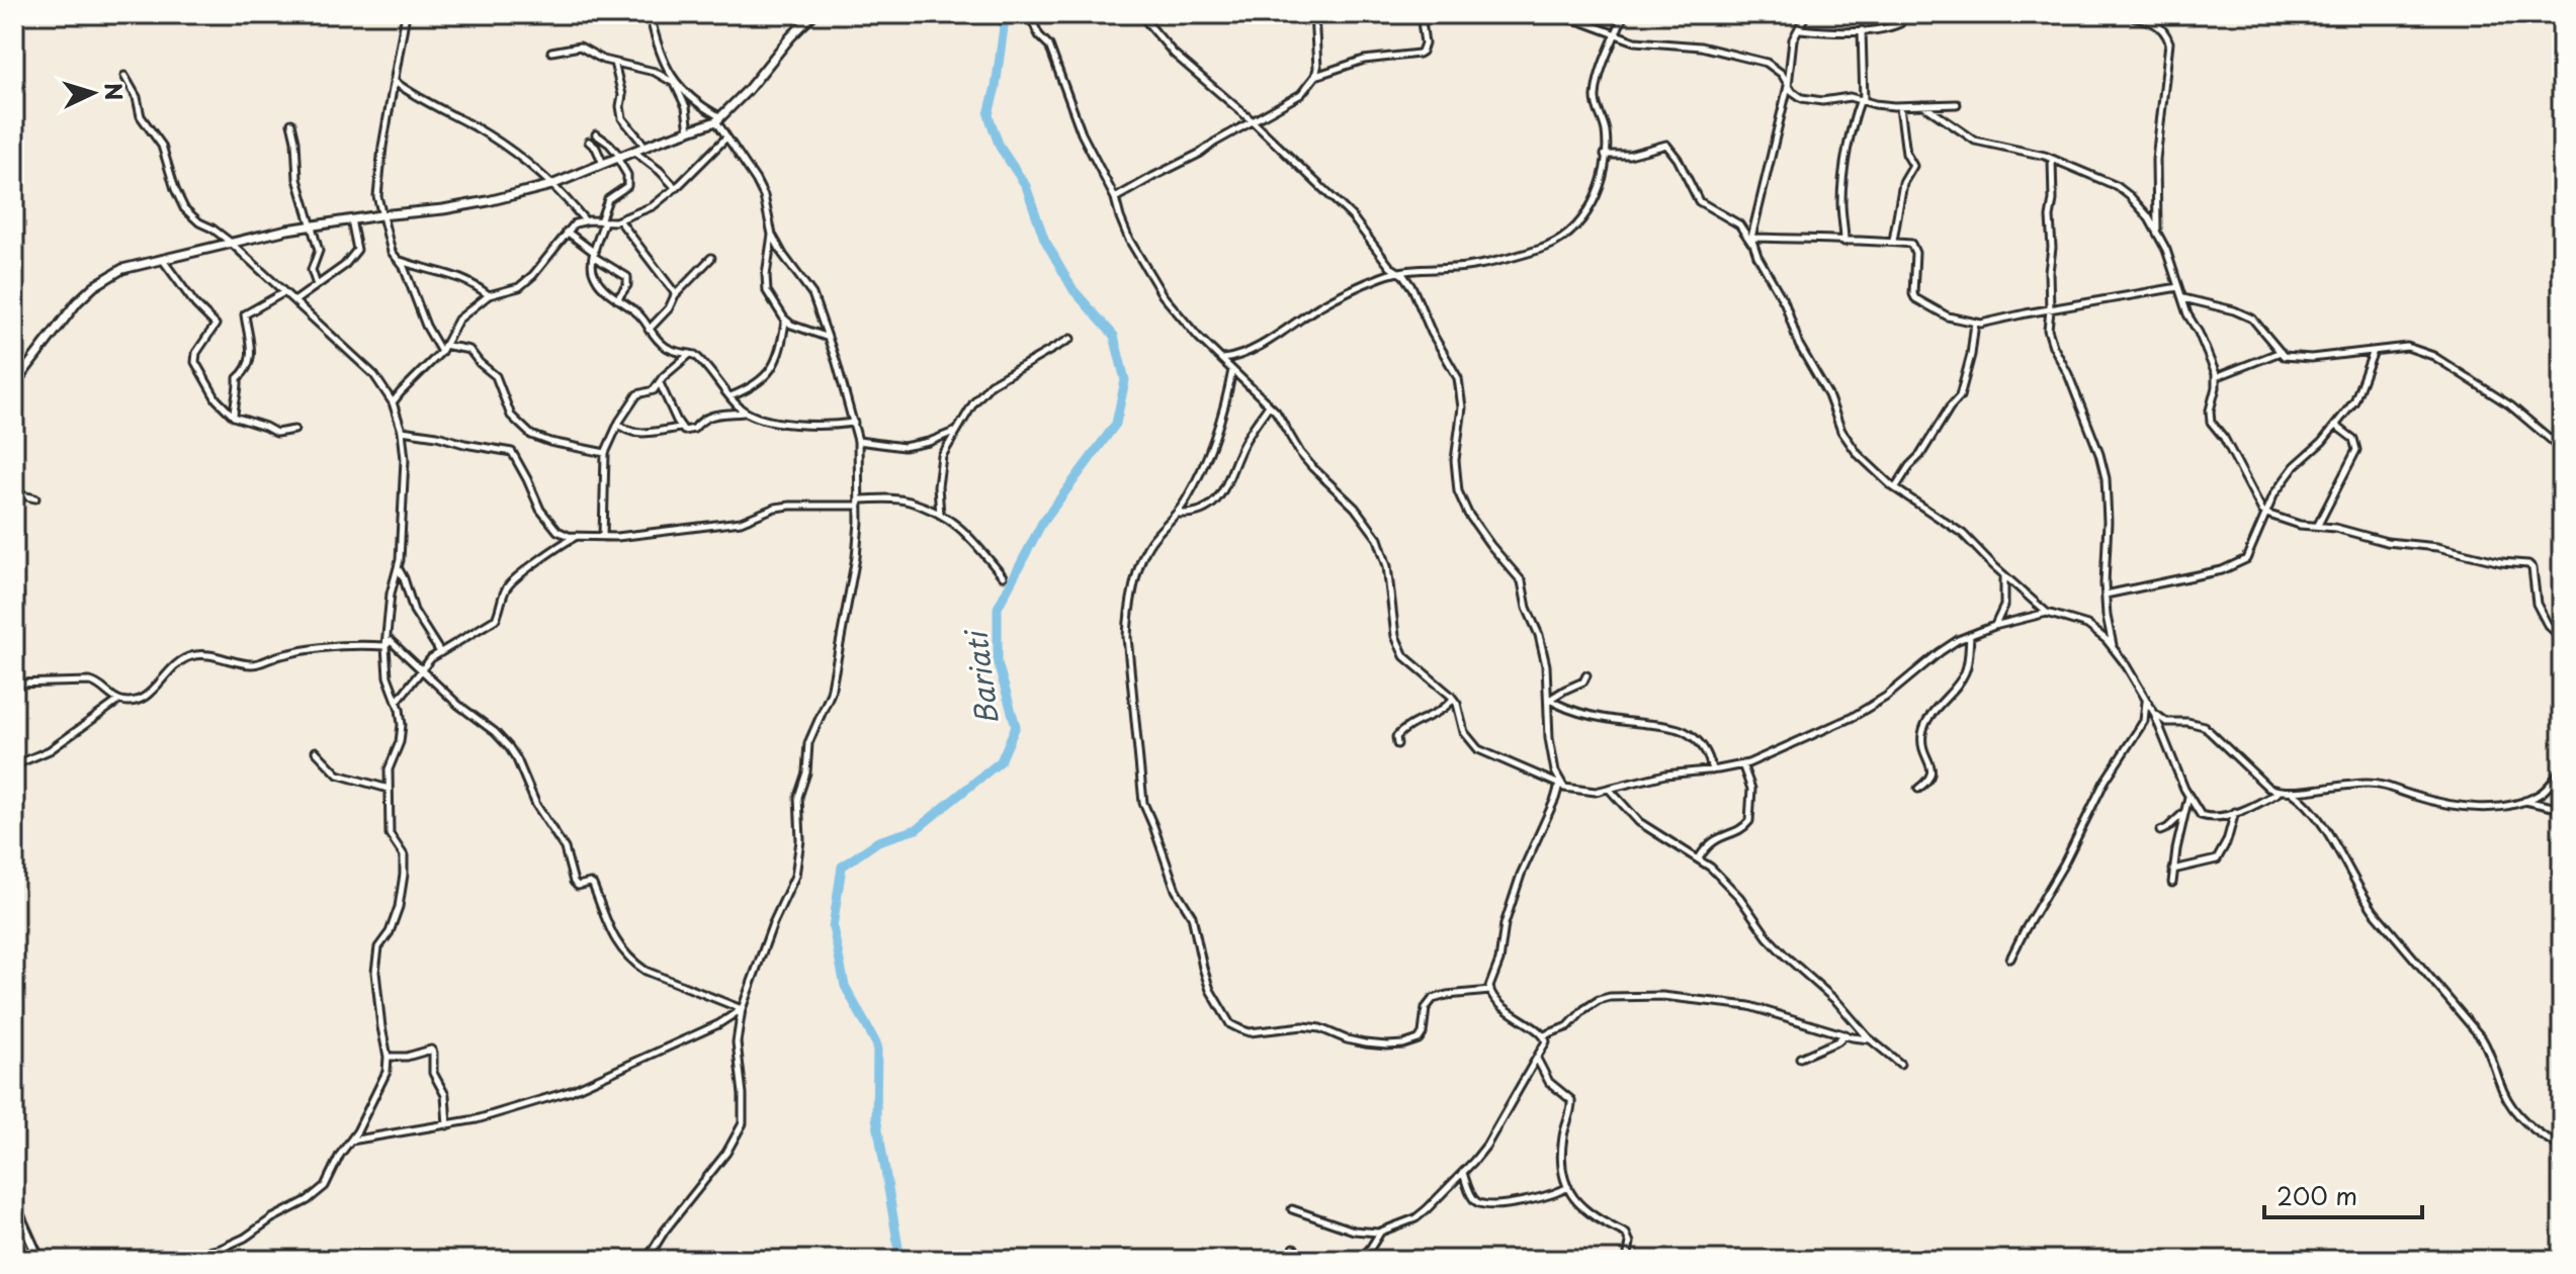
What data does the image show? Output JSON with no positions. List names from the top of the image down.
{
  "water": ["Bariati"],
  "scale_bar": "200 m",
  "north": "right"
}
